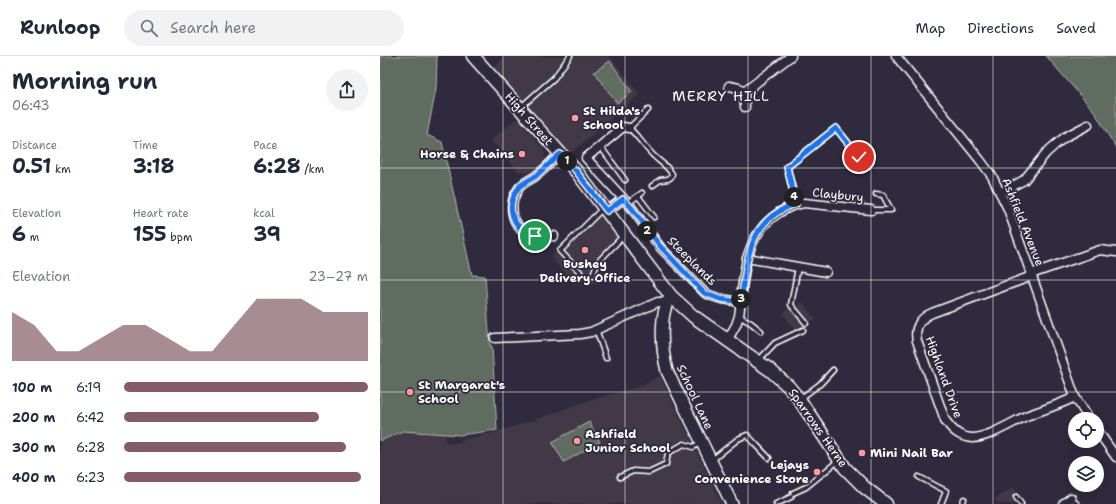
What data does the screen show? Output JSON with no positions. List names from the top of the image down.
{
  "streets": {
    "main road": ["High Street", "Sparrows Herne"],
    "street": [
      "Claybury",
      "Ashfield Avenue",
      "Steeplands",
      "Highland Drive",
      "School Lane"
    ]
  },
  "crossings": [
    ["High Street", "School Lane"],
    ["High Street", "Sparrows Herne"],
    ["Claybury", "Steeplands"],
    ["Claybury", "Sparrows Herne"],
    ["Ashfield Avenue", "Highland Drive"],
    ["School Lane", "Sparrows Herne"]
  ],
  "districts": ["MERRY HILL"],
  "places": [
    "St Hilda's School",
    "Horse & Chains",
    "Bushey Delivery Office",
    "St Margaret's School",
    "Ashfield Junior School",
    "Mini Nail Bar",
    "Lejays Convenience Store"
  ],
  "page": {
    "header": "Runloop",
    "search": "Search here",
    "nav": ["Map", "Directions", "Saved"],
    "heading": ["Morning run", "06:43"],
    "stats": [
      ["Distance", "0.51 km"],
      ["Time", "3:18"],
      ["Pace", "6:28 /km"],
      ["Elevation", "6 m"],
      ["Heart rate", "155 bpm"],
      ["kcal", "39"]
    ],
    "pins": [
      "1",
      "4",
      "2",
      "3"
    ],
    "chart": ["Elevation", "23–27 m"],
    "list": [
      {
        "name": "100 m",
        "note": "6:19"
      },
      {
        "name": "200 m",
        "note": "6:42"
      },
      {
        "name": "300 m",
        "note": "6:28"
      },
      {
        "name": "400 m",
        "note": "6:23"
      }
    ]
  }
}
